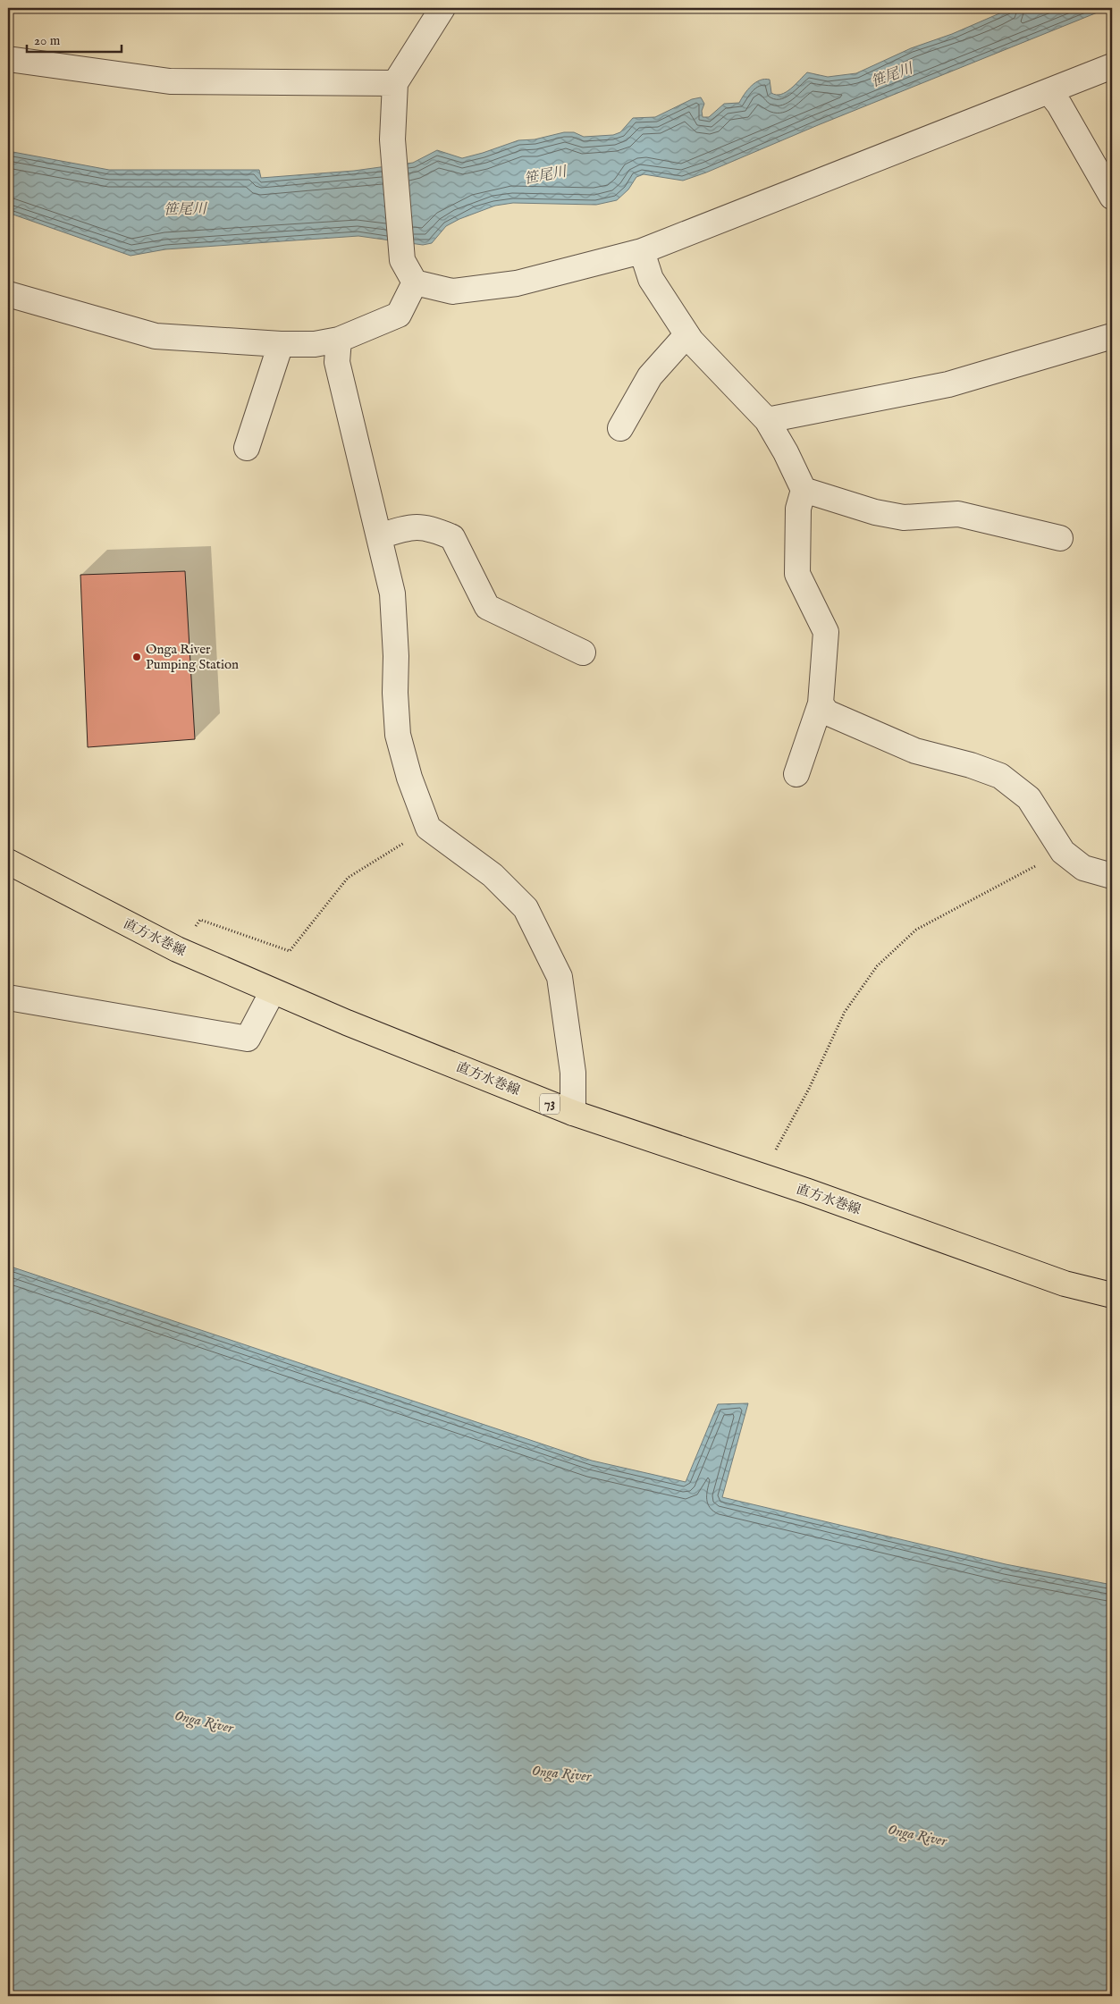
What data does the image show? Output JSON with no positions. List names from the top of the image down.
{
  "streets": {
    "main road": ["直方水巻線", "73"]
  },
  "water": ["笹尾川", "Onga River"],
  "places": ["Onga River Pumping Station"],
  "scale_bar": "20 m"
}
